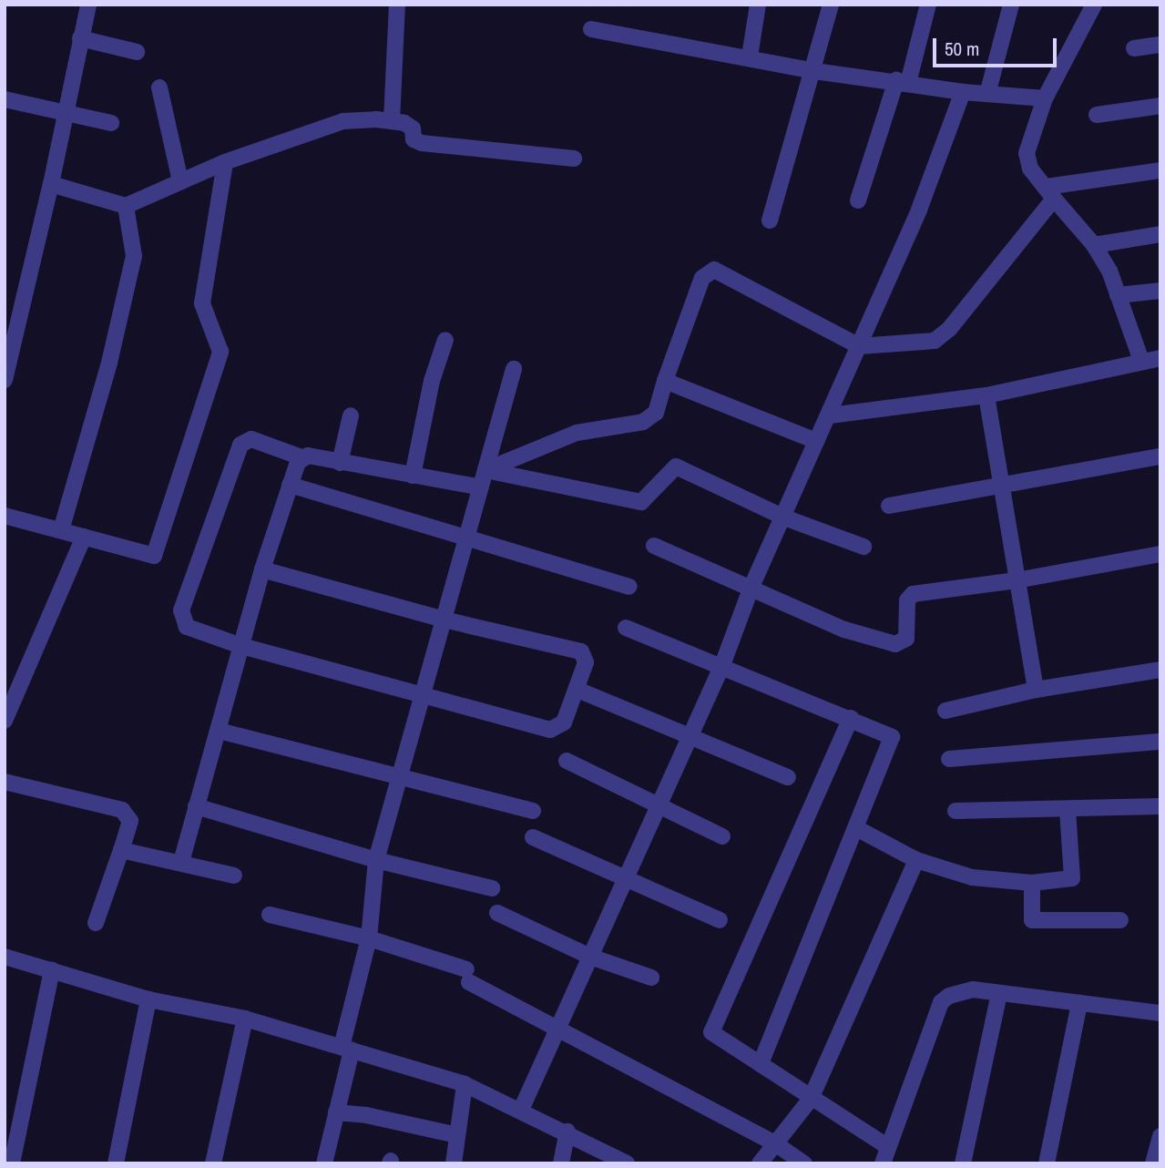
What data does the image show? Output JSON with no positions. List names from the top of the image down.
{
  "scale_bar": "50 m"
}
